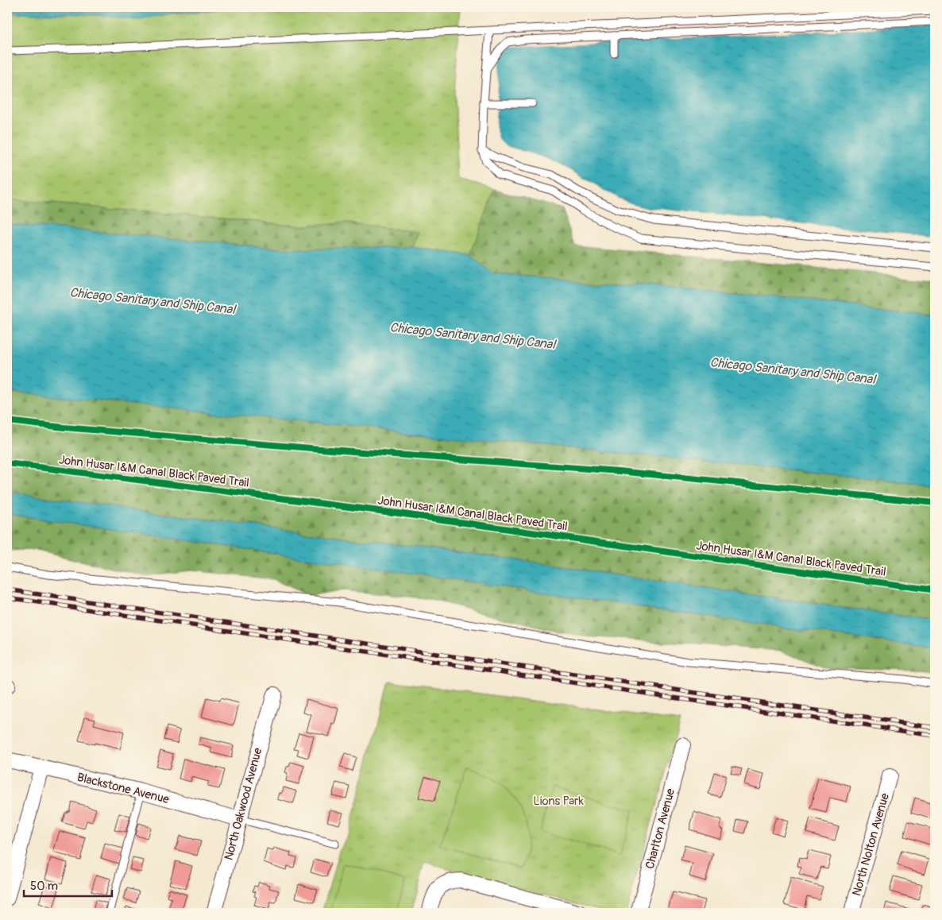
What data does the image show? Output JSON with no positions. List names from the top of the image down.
{
  "streets": {
    "street": [
      "Blackstone Avenue",
      "North Oakwood Avenue",
      "Charlton Avenue",
      "North Nolton Avenue"
    ],
    "cycle path": ["John Husar I&M Canal Black Paved Trail"]
  },
  "crossings": [
    ["Blackstone Avenue", "North Oakwood Avenue"]
  ],
  "water": ["Chicago Sanitary and Ship Canal"],
  "parks": ["Lions Park"],
  "scale_bar": "50 m"
}
